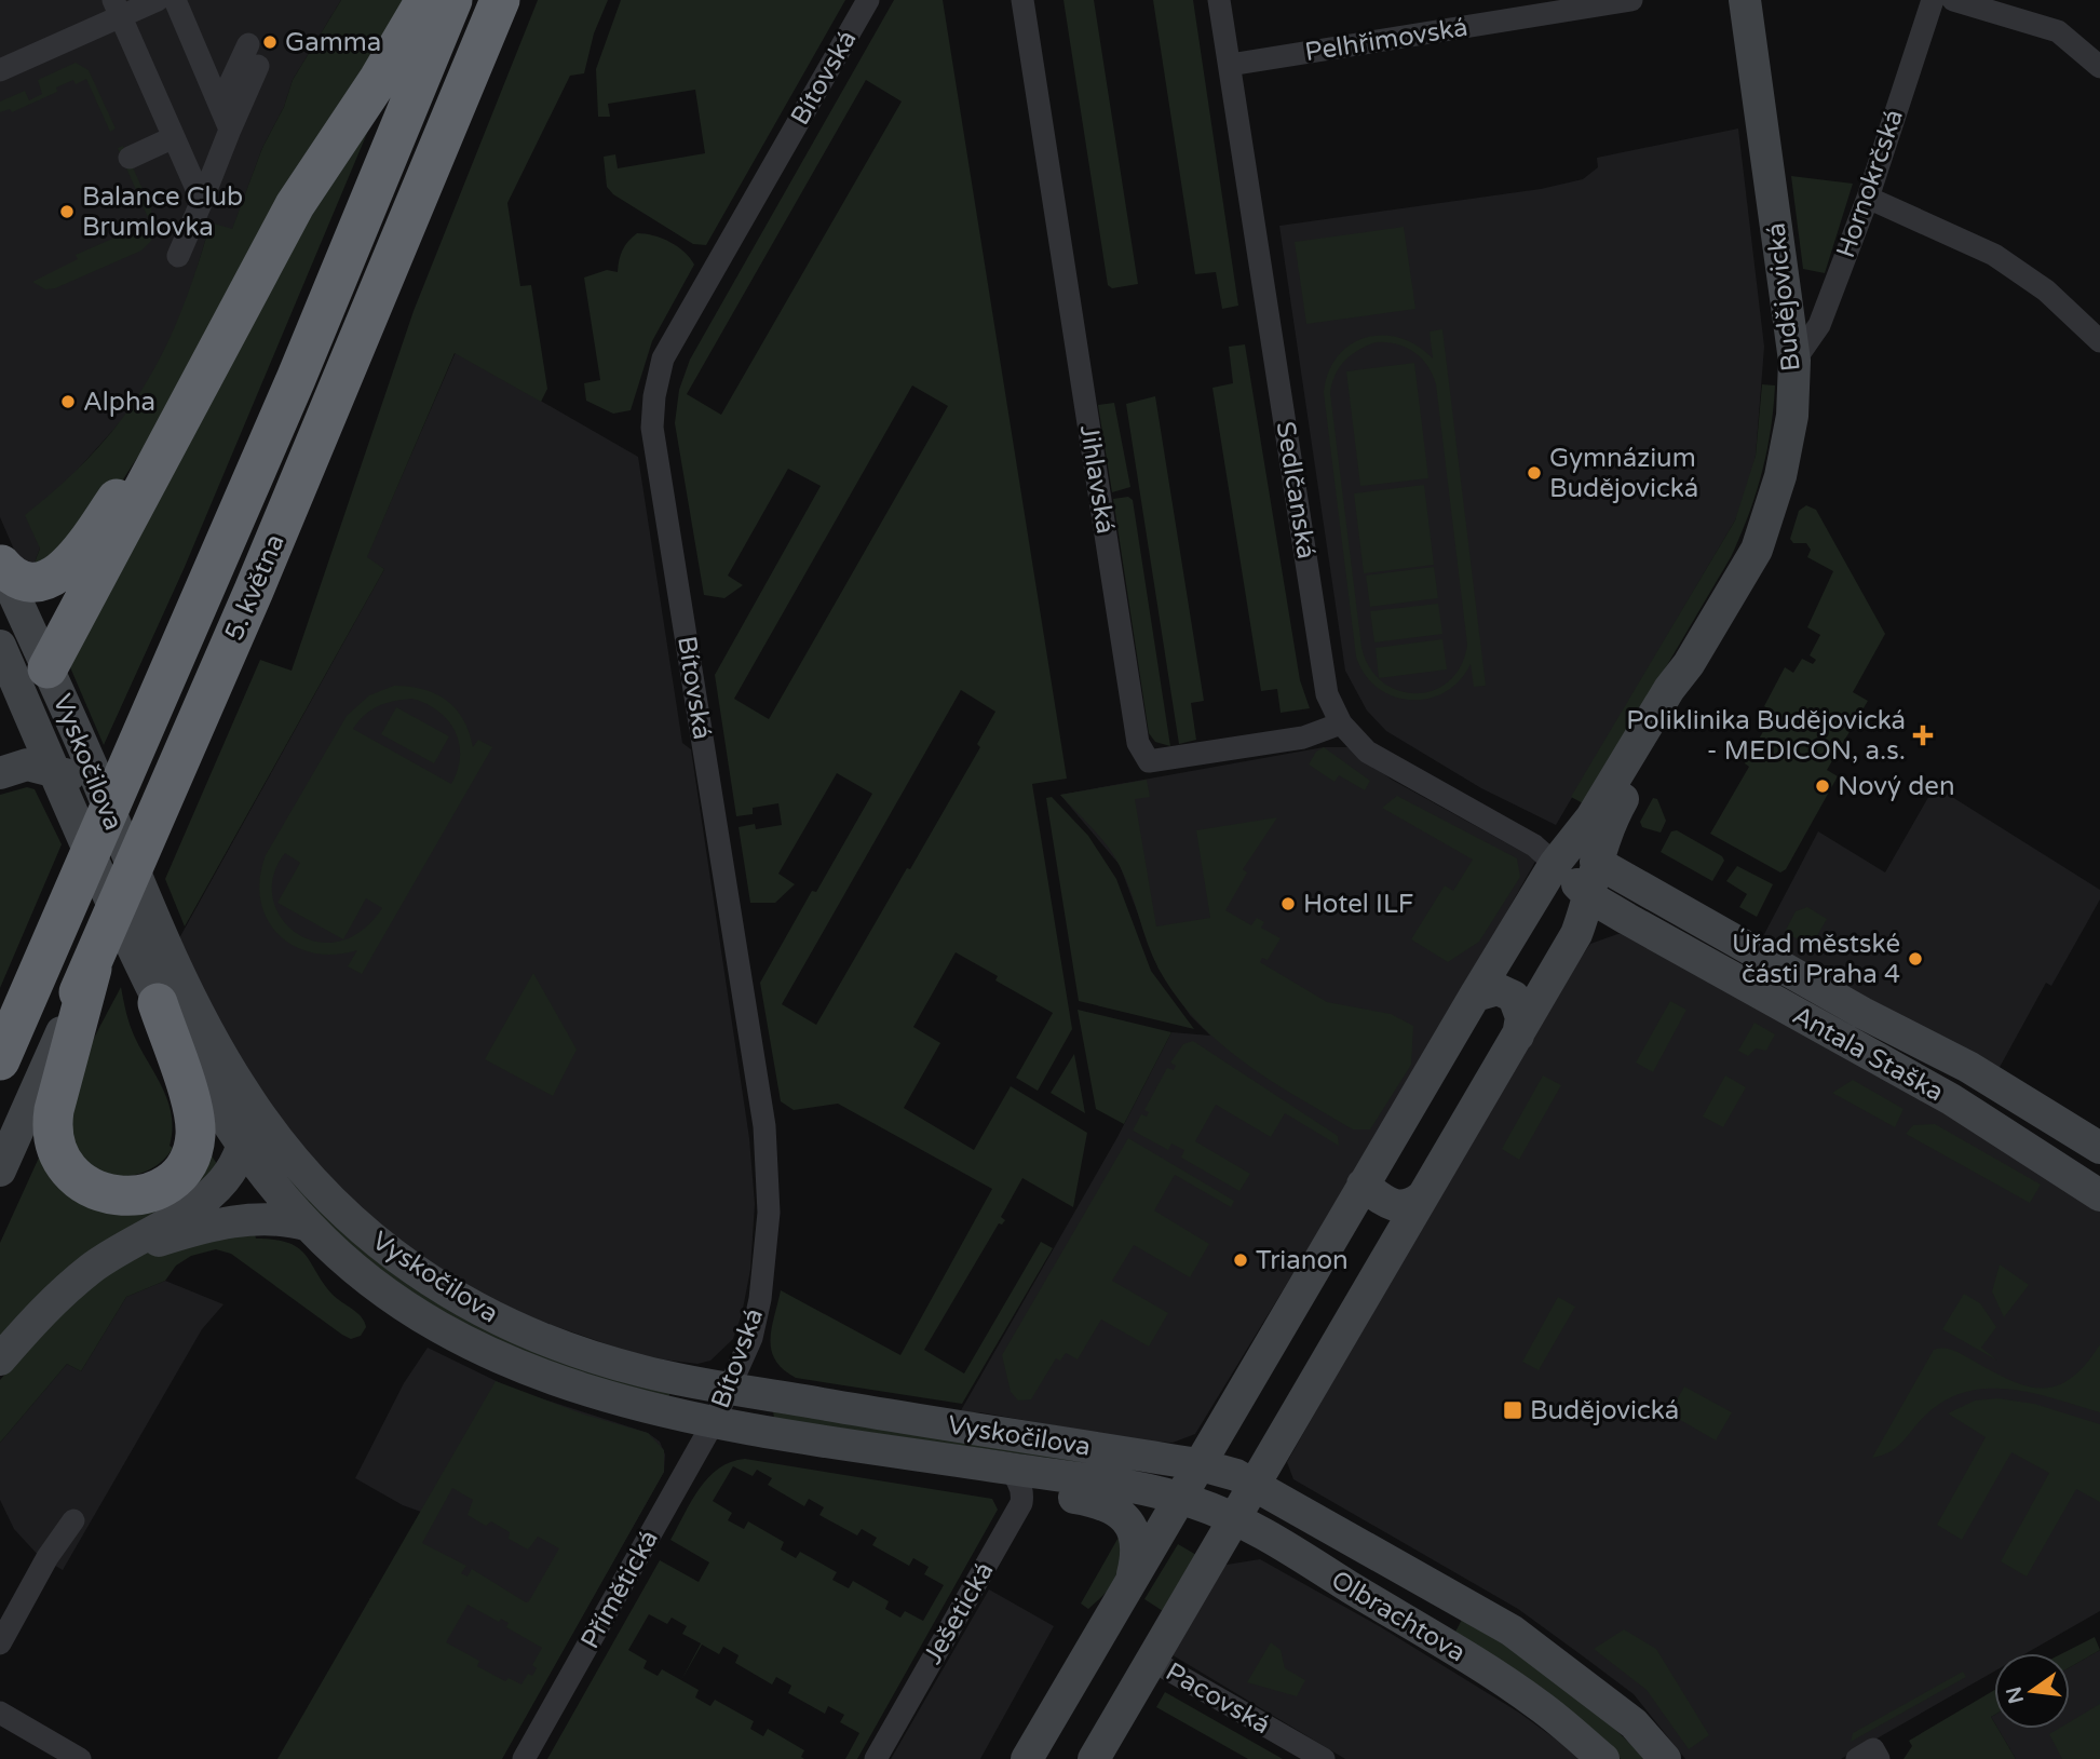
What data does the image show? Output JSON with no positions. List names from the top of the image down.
{
  "streets": {
    "highway": ["5. května"],
    "street": [
      "Pelhřimovská",
      "Bítovská",
      "Hornokrčská",
      "Budějovická",
      "Jihlavská",
      "Sedlčanská",
      "Vyskočilova",
      "Antala Staška",
      "Přímětická",
      "Ješetická",
      "Olbrachtova",
      "Pacovská"
    ]
  },
  "crossings": [
    ["Pelhřimovská", "Sedlčanská"],
    ["Bítovská", "Vyskočilova"],
    ["Bítovská", "Přímětická"],
    ["Hornokrčská", "Budějovická"],
    ["Budějovická", "Sedlčanská"],
    ["Budějovická", "Vyskočilova"],
    ["Budějovická", "Antala Staška"],
    ["Budějovická", "Olbrachtova"],
    ["Budějovická", "Pacovská"],
    ["Jihlavská", "Sedlčanská"],
    ["Sedlčanská", "Antala Staška"],
    ["Vyskočilova", "Přímětická"],
    ["Vyskočilova", "Ješetická"],
    ["Vyskočilova", "Olbrachtova"]
  ],
  "places": {
    "other": [
      "Gamma",
      "Balance Club Brumlovka",
      "Alpha",
      "Gymnázium Budějovická",
      "Nový den",
      "Hotel ILF",
      "Úřad městské části Praha 4",
      "Trianon"
    ],
    "health": ["Poliklinika Budějovická - MEDICON, a.s."],
    "transit": ["Budějovická"]
  },
  "north": "left"
}
